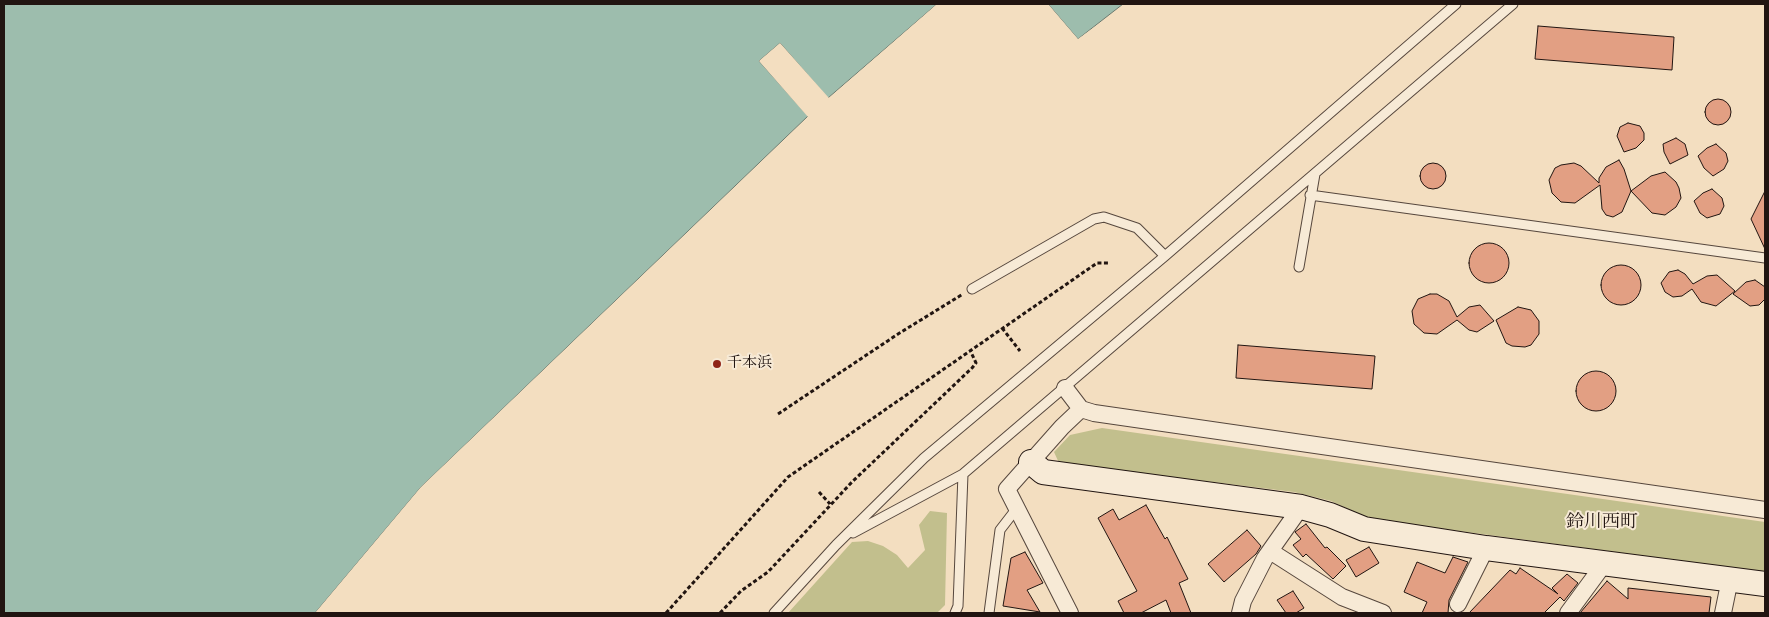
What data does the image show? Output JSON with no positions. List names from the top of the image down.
{
  "districts": ["鈴川西町"],
  "places": ["千本浜"]
}
